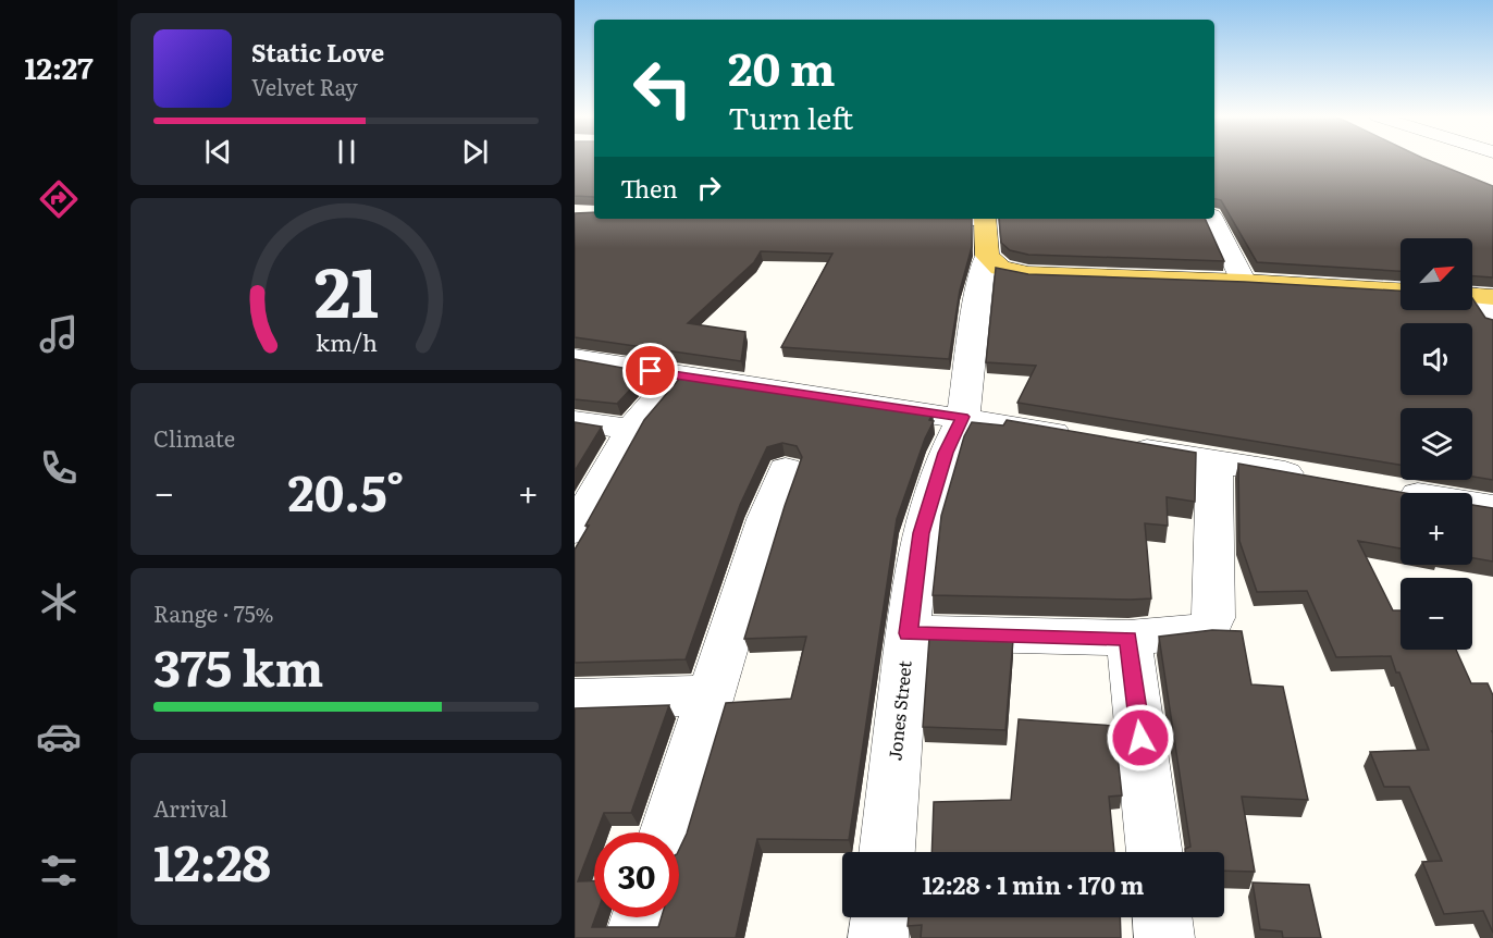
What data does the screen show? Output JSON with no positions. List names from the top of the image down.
{
  "streets": {
    "street": ["Jones Street"]
  },
  "north": "top right",
  "page": {
    "tabs": "12:27",
    "turn": ["20 m", "Turn left"],
    "song": ["Static Love", "Velvet Ray"],
    "then": "Then",
    "map_buttons": ["+", "−"],
    "tile": [
      "Climate",
      ["Range · 75%", "375 km"],
      ["Arrival", "12:28"]
    ],
    "heat": ["−", "20.5°", "+"],
    "limit": "30",
    "trip": "12:28 · 1 min · 170 m",
    "gauge": ["21", "km/h"]
  }
}
